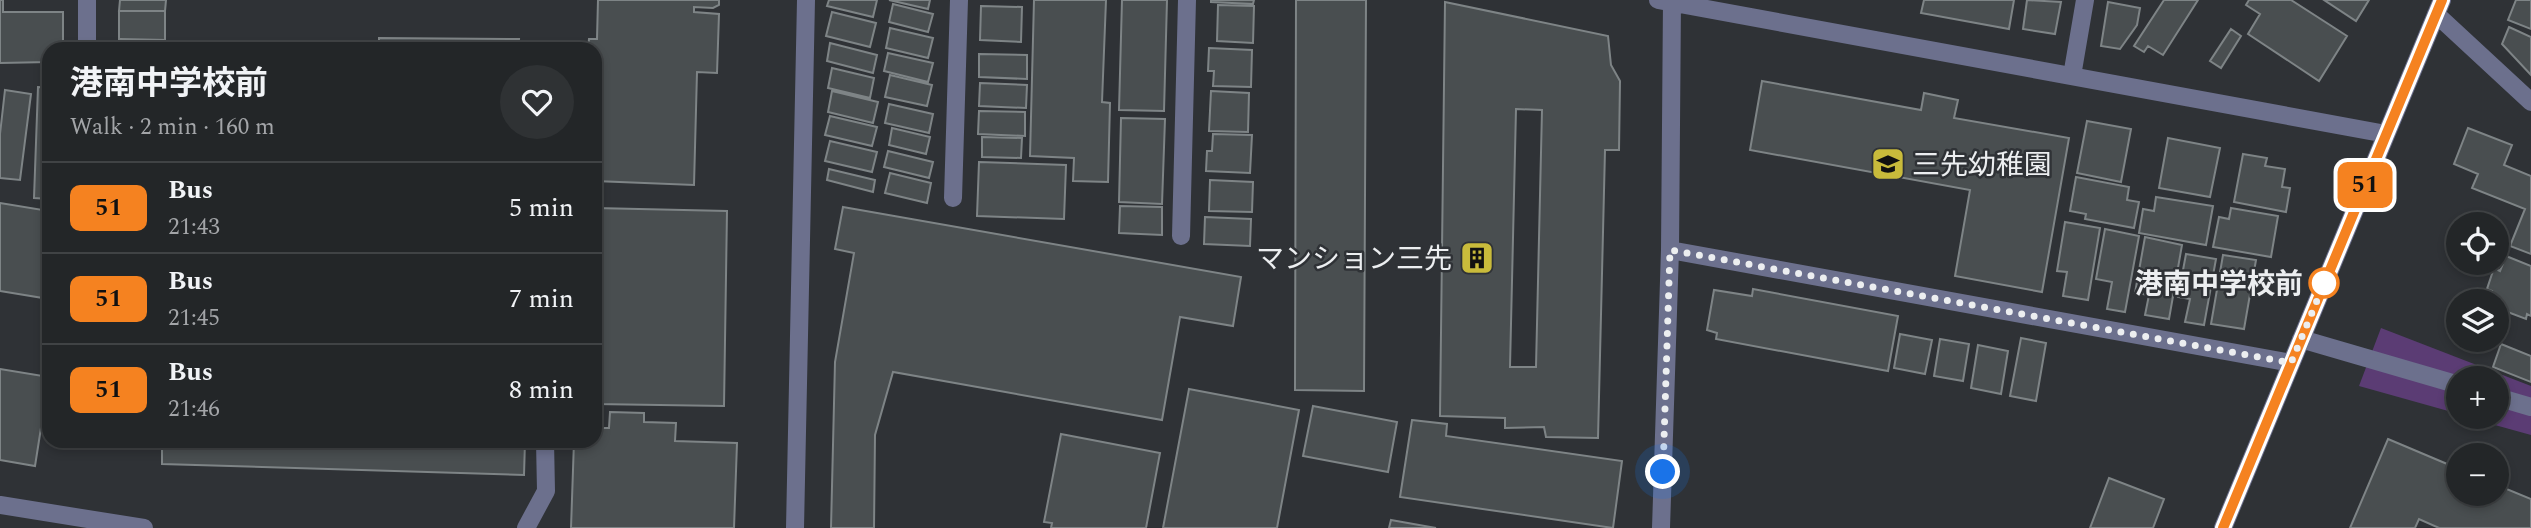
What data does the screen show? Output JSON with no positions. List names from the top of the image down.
{
  "places": {
    "school or university": ["三先幼稚園"],
    "building": ["マンション三先"],
    "other": ["港南中学校前"]
  },
  "lines": ["bus line 51"],
  "page": {
    "on_map": "51",
    "heading": ["港南中学校前", "Walk · 2 min · 160 m"],
    "list": [
      {
        "mark": "51",
        "name": "Bus",
        "note": "21:43",
        "value": "5 min"
      },
      {
        "mark": "51",
        "name": "Bus",
        "note": "21:45",
        "value": "7 min"
      },
      {
        "mark": "51",
        "name": "Bus",
        "note": "21:46",
        "value": "8 min"
      }
    ],
    "map_buttons": ["+", "−"]
  }
}
